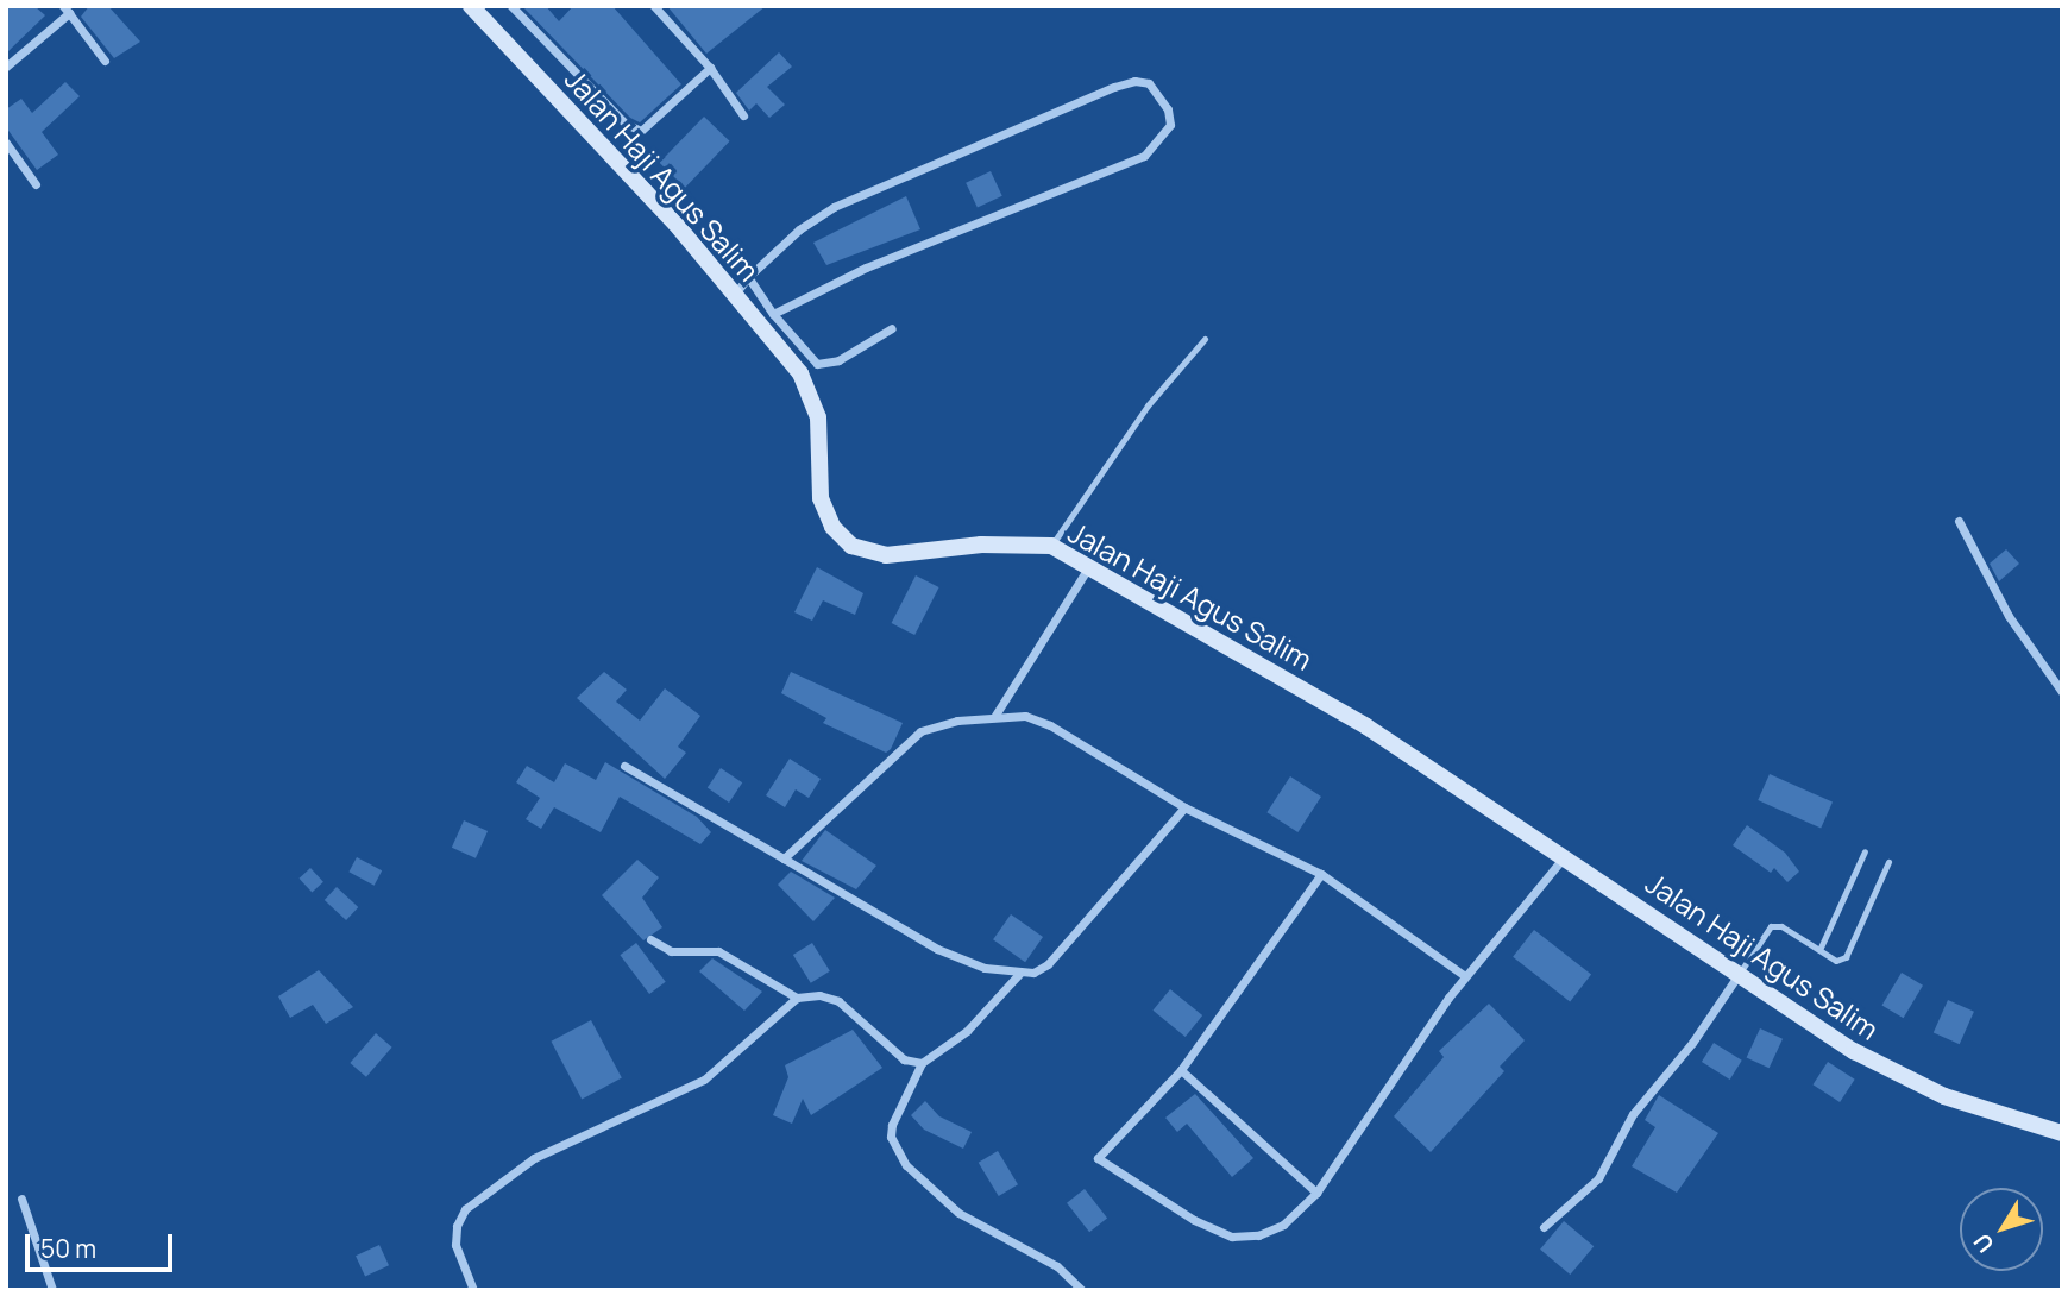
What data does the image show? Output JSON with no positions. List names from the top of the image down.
{
  "streets": {
    "street": ["Jalan Haji Agus Salim"]
  },
  "scale_bar": "50 m",
  "north": "bottom left"
}
